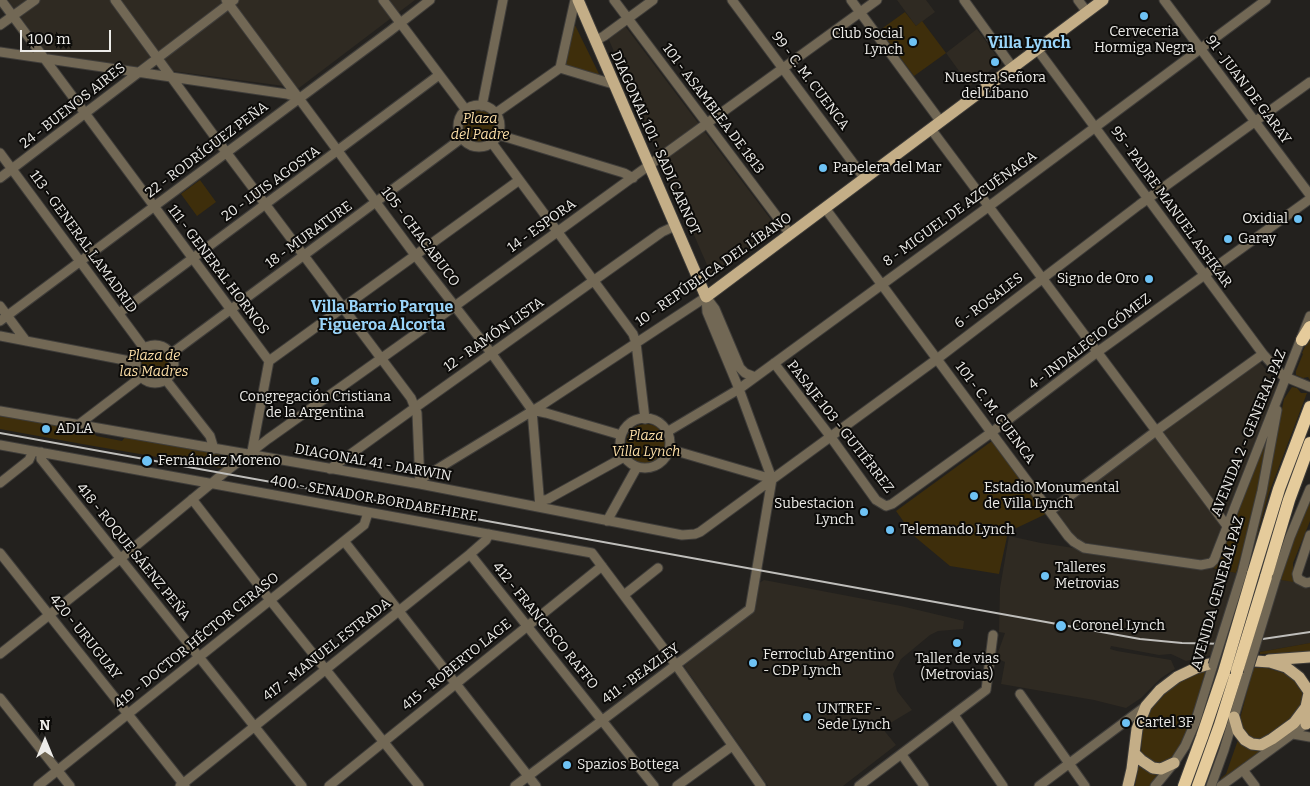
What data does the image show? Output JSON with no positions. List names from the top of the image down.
{
  "streets": {
    "highway": ["AVENIDA GENERAL PAZ"],
    "main road": ["DIAGONAL 101 - SADI CARNOT", "10 - REPÚBLICA DEL LÍBANO"],
    "street": [
      "99 - C. M. CUENCA",
      "91 - JUAN DE GARAY",
      "24 - BUENOS AIRES",
      "101 - ASAMBLEA DE 1813",
      "22 - RODRÍGUEZ PEÑA",
      "20 - LUIS AGOSTA",
      "95 - PADRE MANUEL ASHKAR",
      "8 - MIGUEL DE AZCUÉNAGA",
      "14 - ESPORA",
      "18 - MURATURE",
      "105 - CHACABUCO",
      "113 - GENERAL LAMADRID",
      "111 - GENERAL HORNOS",
      "6 - ROSALES",
      "12 - RAMÓN LISTA",
      "4 - INDALECIO GÓMEZ",
      "101 - C. M. CUENCA",
      "PASAJE 103 - GUTIÉRREZ",
      "AVENIDA 2 - GENERAL PAZ",
      "DIAGONAL 41 - DARWIN",
      "400 - SENADOR BORDABEHERE",
      "418 - ROQUE SÁENZ PEÑA",
      "412 - FRANCISCO RAFFO",
      "420 - URUGUAY",
      "419 - DOCTOR HÉCTOR CERASO",
      "417 - MANUEL ESTRADA",
      "415 - ROBERTO LAGE",
      "411 - BEAZLEY"
    ]
  },
  "crossings": [
    ["99 - C. M. CUENCA", "14 - ESPORA"],
    ["99 - C. M. CUENCA", "10 - REPÚBLICA DEL LÍBANO"],
    ["91 - JUAN DE GARAY", "8 - MIGUEL DE AZCUÉNAGA"],
    ["91 - JUAN DE GARAY", "6 - ROSALES"],
    ["91 - JUAN DE GARAY", "4 - INDALECIO GÓMEZ"],
    ["24 - BUENOS AIRES", "105 - CHACABUCO"],
    ["24 - BUENOS AIRES", "113 - GENERAL LAMADRID"],
    ["24 - BUENOS AIRES", "111 - GENERAL HORNOS"],
    ["101 - ASAMBLEA DE 1813", "14 - ESPORA"],
    ["101 - ASAMBLEA DE 1813", "10 - REPÚBLICA DEL LÍBANO"],
    ["DIAGONAL 101 - SADI CARNOT", "8 - MIGUEL DE AZCUÉNAGA"],
    ["DIAGONAL 101 - SADI CARNOT", "14 - ESPORA"],
    ["DIAGONAL 101 - SADI CARNOT", "10 - REPÚBLICA DEL LÍBANO"],
    ["DIAGONAL 101 - SADI CARNOT", "6 - ROSALES"],
    ["DIAGONAL 101 - SADI CARNOT", "12 - RAMÓN LISTA"],
    ["DIAGONAL 101 - SADI CARNOT", "411 - BEAZLEY"],
    ["22 - RODRÍGUEZ PEÑA", "105 - CHACABUCO"],
    ["22 - RODRÍGUEZ PEÑA", "113 - GENERAL LAMADRID"],
    ["22 - RODRÍGUEZ PEÑA", "111 - GENERAL HORNOS"],
    ["20 - LUIS AGOSTA", "105 - CHACABUCO"],
    ["20 - LUIS AGOSTA", "113 - GENERAL LAMADRID"],
    ["20 - LUIS AGOSTA", "111 - GENERAL HORNOS"],
    ["95 - PADRE MANUEL ASHKAR", "8 - MIGUEL DE AZCUÉNAGA"],
    ["95 - PADRE MANUEL ASHKAR", "10 - REPÚBLICA DEL LÍBANO"],
    ["95 - PADRE MANUEL ASHKAR", "6 - ROSALES"],
    ["95 - PADRE MANUEL ASHKAR", "4 - INDALECIO GÓMEZ"],
    ["95 - PADRE MANUEL ASHKAR", "AVENIDA 2 - GENERAL PAZ"],
    ["8 - MIGUEL DE AZCUÉNAGA", "101 - C. M. CUENCA"],
    ["8 - MIGUEL DE AZCUÉNAGA", "PASAJE 103 - GUTIÉRREZ"],
    ["14 - ESPORA", "105 - CHACABUCO"],
    ["14 - ESPORA", "DIAGONAL 41 - DARWIN"],
    ["14 - ESPORA", "400 - SENADOR BORDABEHERE"],
    ["14 - ESPORA", "418 - ROQUE SÁENZ PEÑA"],
    ["14 - ESPORA", "420 - URUGUAY"],
    ["18 - MURATURE", "105 - CHACABUCO"],
    ["18 - MURATURE", "113 - GENERAL LAMADRID"],
    ["18 - MURATURE", "111 - GENERAL HORNOS"],
    ["105 - CHACABUCO", "10 - REPÚBLICA DEL LÍBANO"],
    ["105 - CHACABUCO", "12 - RAMÓN LISTA"],
    ["10 - REPÚBLICA DEL LÍBANO", "101 - C. M. CUENCA"],
    ["10 - REPÚBLICA DEL LÍBANO", "DIAGONAL 41 - DARWIN"],
    ["6 - ROSALES", "101 - C. M. CUENCA"],
    ["6 - ROSALES", "PASAJE 103 - GUTIÉRREZ"],
    ["6 - ROSALES", "DIAGONAL 41 - DARWIN"],
    ["6 - ROSALES", "411 - BEAZLEY"],
    ["12 - RAMÓN LISTA", "DIAGONAL 41 - DARWIN"],
    ["4 - INDALECIO GÓMEZ", "101 - C. M. CUENCA"],
    ["4 - INDALECIO GÓMEZ", "PASAJE 103 - GUTIÉRREZ"],
    ["101 - C. M. CUENCA", "AVENIDA 2 - GENERAL PAZ"],
    ["AVENIDA 2 - GENERAL PAZ", "AVENIDA GENERAL PAZ"],
    ["400 - SENADOR BORDABEHERE", "418 - ROQUE SÁENZ PEÑA"],
    ["400 - SENADOR BORDABEHERE", "419 - DOCTOR HÉCTOR CERASO"],
    ["400 - SENADOR BORDABEHERE", "417 - MANUEL ESTRADA"],
    ["400 - SENADOR BORDABEHERE", "415 - ROBERTO LAGE"],
    ["418 - ROQUE SÁENZ PEÑA", "419 - DOCTOR HÉCTOR CERASO"],
    ["418 - ROQUE SÁENZ PEÑA", "417 - MANUEL ESTRADA"],
    ["412 - FRANCISCO RAFFO", "417 - MANUEL ESTRADA"],
    ["412 - FRANCISCO RAFFO", "415 - ROBERTO LAGE"],
    ["412 - FRANCISCO RAFFO", "411 - BEAZLEY"],
    ["420 - URUGUAY", "419 - DOCTOR HÉCTOR CERASO"],
    ["420 - URUGUAY", "417 - MANUEL ESTRADA"]
  ],
  "districts": ["Villa Lynch", "Villa Barrio Parque Figueroa Alcorta"],
  "parks": ["Plaza del Padre", "Plaza de las Madres", "Plaza Villa Lynch"],
  "places": [
    "Cerveceria Hormiga Negra",
    "Club Social Lynch",
    "Nuestra Señora del Líbano",
    "Papelera del Mar",
    "Oxidial",
    "Garay",
    "Signo de Oro",
    "Congregación Cristiana de la Argentina",
    "ADLA",
    "Fernández Moreno",
    "Estadio Monumental de Villa Lynch",
    "Subestacion Lynch",
    "Telemando Lynch",
    "Talleres Metrovias",
    "Coronel Lynch",
    "Taller de vias (Metrovias)",
    "Ferroclub Argentino - CDP Lynch",
    "UNTREF - Sede Lynch",
    "Cartel 3F",
    "Spazios Bottega"
  ],
  "scale_bar": "100 m",
  "north": "top"
}
